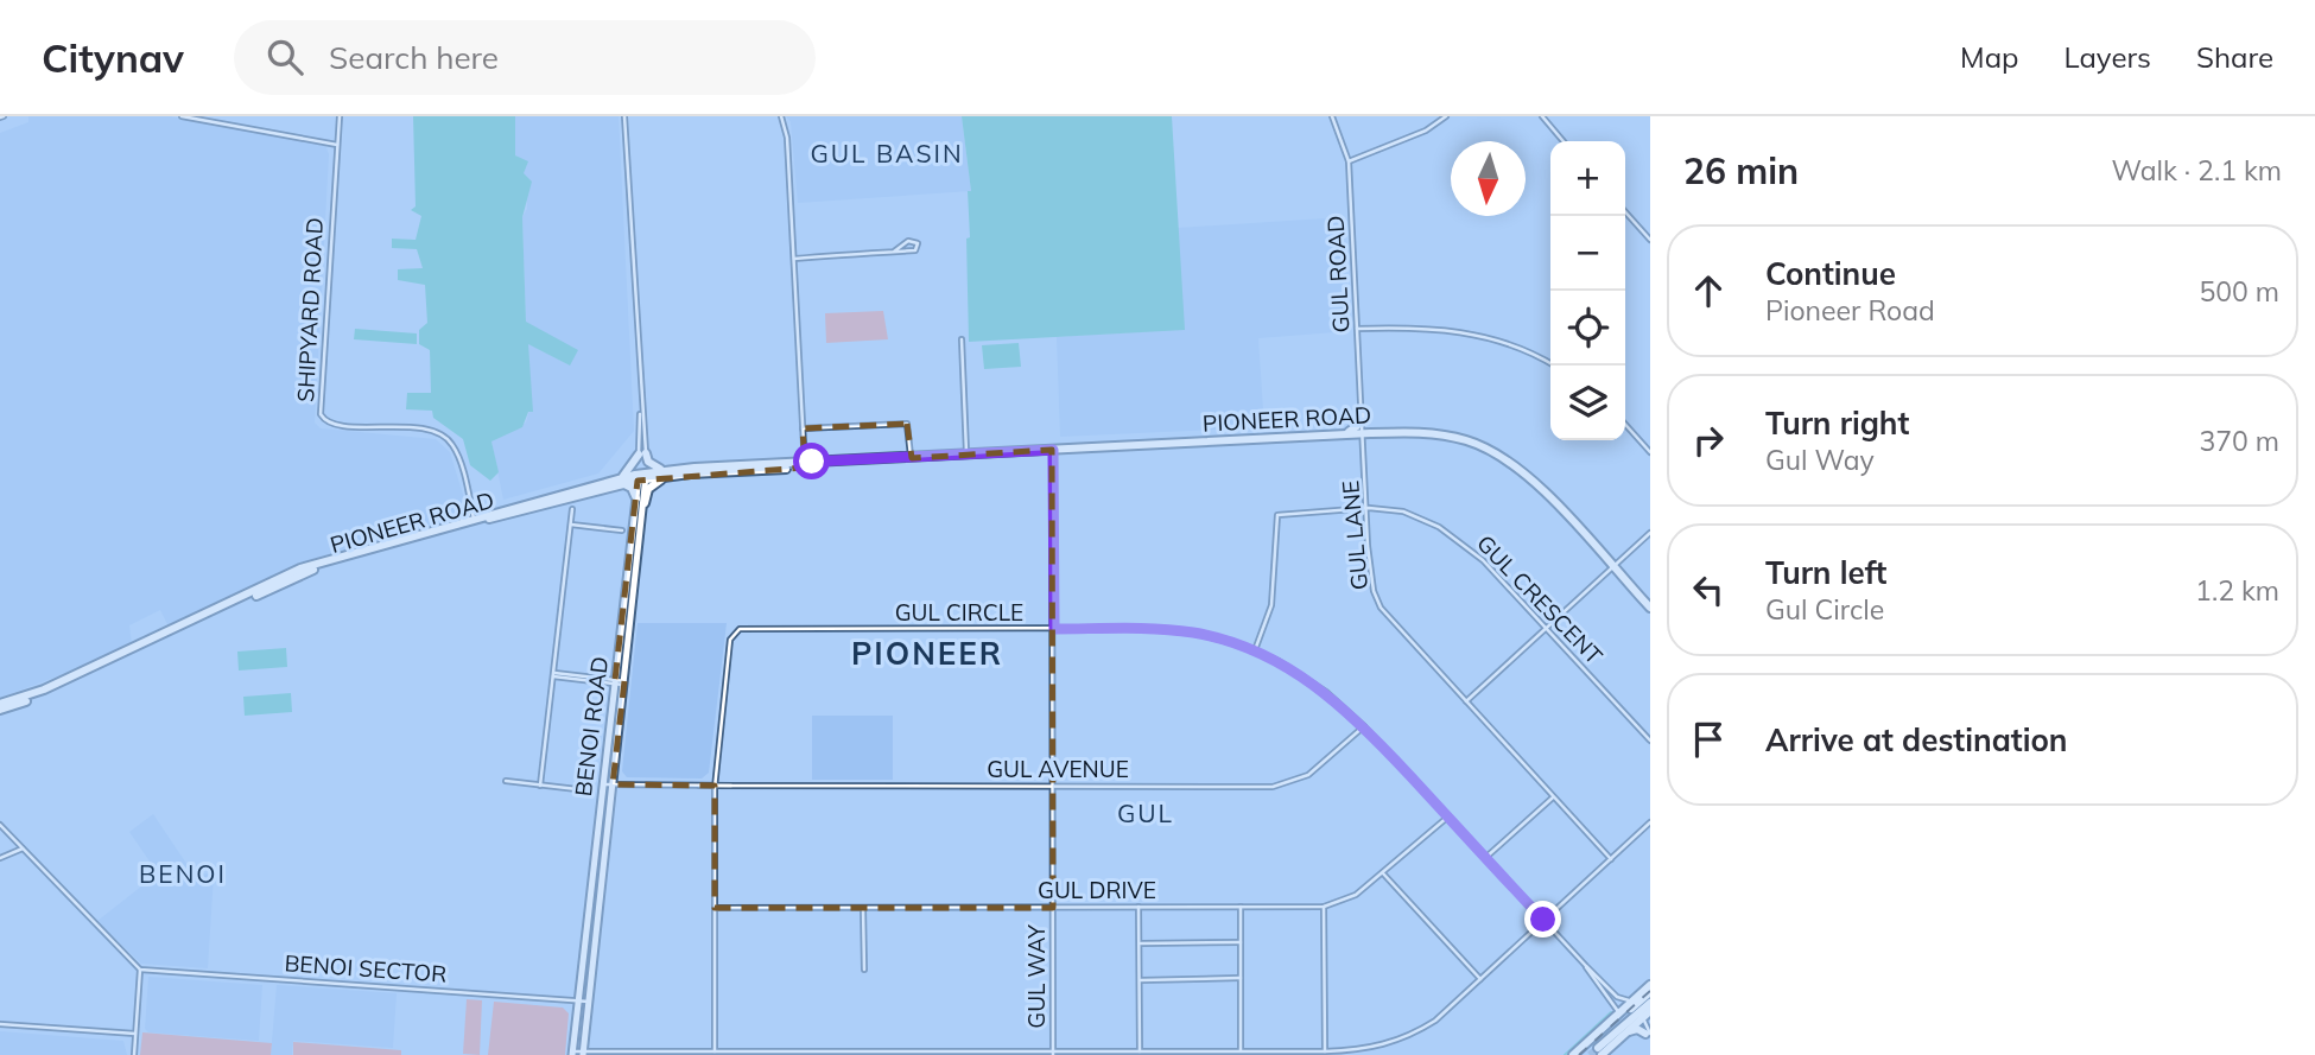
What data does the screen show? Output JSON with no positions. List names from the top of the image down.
{
  "streets": {
    "main road": ["PIONEER ROAD", "BENOI ROAD"],
    "street": [
      "GUL ROAD",
      "SHIPYARD ROAD",
      "GUL LANE",
      "GUL CRESCENT",
      "GUL CIRCLE",
      "GUL AVENUE",
      "GUL DRIVE",
      "BENOI SECTOR",
      "GUL WAY"
    ]
  },
  "crossings": [
    ["GUL ROAD", "PIONEER ROAD"],
    ["GUL ROAD", "GUL LANE"],
    ["SHIPYARD ROAD", "PIONEER ROAD"],
    ["PIONEER ROAD", "GUL LANE"],
    ["PIONEER ROAD", "BENOI ROAD"],
    ["PIONEER ROAD", "GUL WAY"],
    ["GUL LANE", "GUL CRESCENT"],
    ["GUL CRESCENT", "GUL CIRCLE"],
    ["GUL CIRCLE", "GUL AVENUE"],
    ["GUL CIRCLE", "GUL DRIVE"],
    ["GUL CIRCLE", "GUL WAY"],
    ["BENOI ROAD", "GUL AVENUE"],
    ["BENOI ROAD", "BENOI SECTOR"],
    ["GUL AVENUE", "GUL WAY"],
    ["GUL DRIVE", "GUL WAY"]
  ],
  "districts": [
    "GUL BASIN",
    "PIONEER",
    "GUL",
    "BENOI"
  ],
  "north": "bottom",
  "page": {
    "header": "Citynav",
    "search": "Search here",
    "nav": ["Map", "Layers", "Share"],
    "heading": ["26 min", "Walk · 2.1 km"],
    "map_buttons": ["+", "−"],
    "list": [
      ["Continue", "Pioneer Road", "500 m"],
      ["Turn right", "Gul Way", "370 m"],
      ["Turn left", "Gul Circle", "1.2 km"],
      "Arrive at destination"
    ]
  }
}
